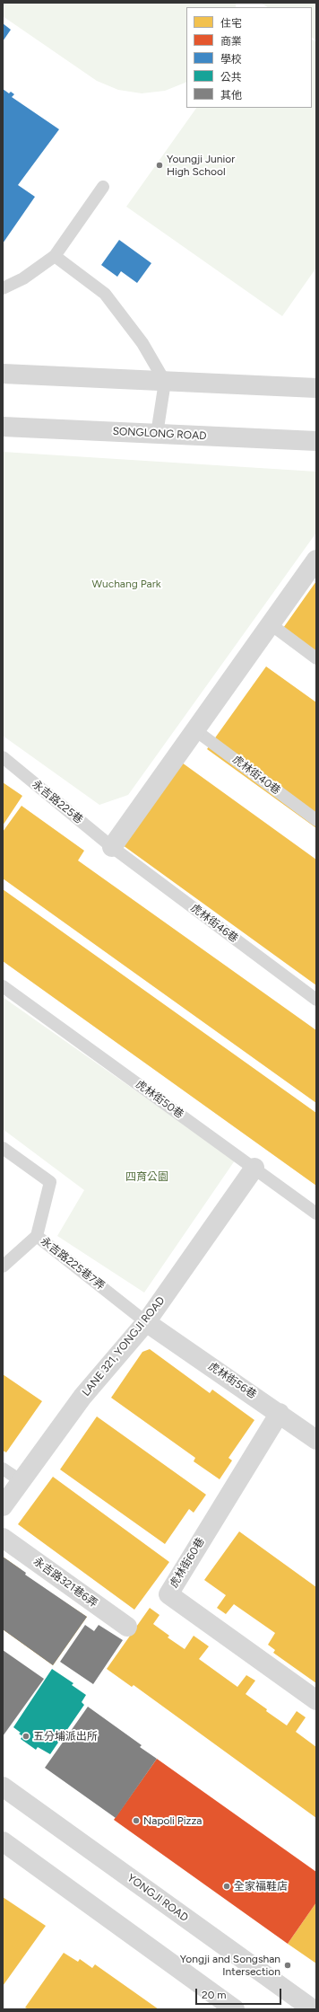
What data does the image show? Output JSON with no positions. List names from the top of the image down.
{
  "streets": {
    "street": [
      "SONGLONG ROAD",
      "LANE 321, YONGJI ROAD",
      "虎林街56巷",
      "虎林街60巷",
      "永吉路321巷6弄",
      "YONGJI ROAD"
    ],
    "lane": [
      "虎林街40巷",
      "永吉路225巷",
      "虎林街46巷",
      "虎林街50巷",
      "永吉路225巷7弄"
    ]
  },
  "crossings": [
    ["永吉路225巷", "虎林街46巷"],
    ["虎林街50巷", "LANE 321, YONGJI ROAD"],
    ["永吉路225巷7弄", "LANE 321, YONGJI ROAD"],
    ["永吉路225巷7弄", "虎林街56巷"],
    ["LANE 321, YONGJI ROAD", "虎林街56巷"],
    ["虎林街56巷", "虎林街60巷"]
  ],
  "parks": ["Wuchang Park", "四育公園"],
  "places": [
    "Youngji Junior High School",
    "五分埔派出所",
    "Napoli Pizza",
    "全家福鞋店",
    "Yongji and Songshan Intersection"
  ],
  "legend": [
    "住宅",
    "商業",
    "學校",
    "公共",
    "其他"
  ],
  "scale_bar": "20 m"
}
